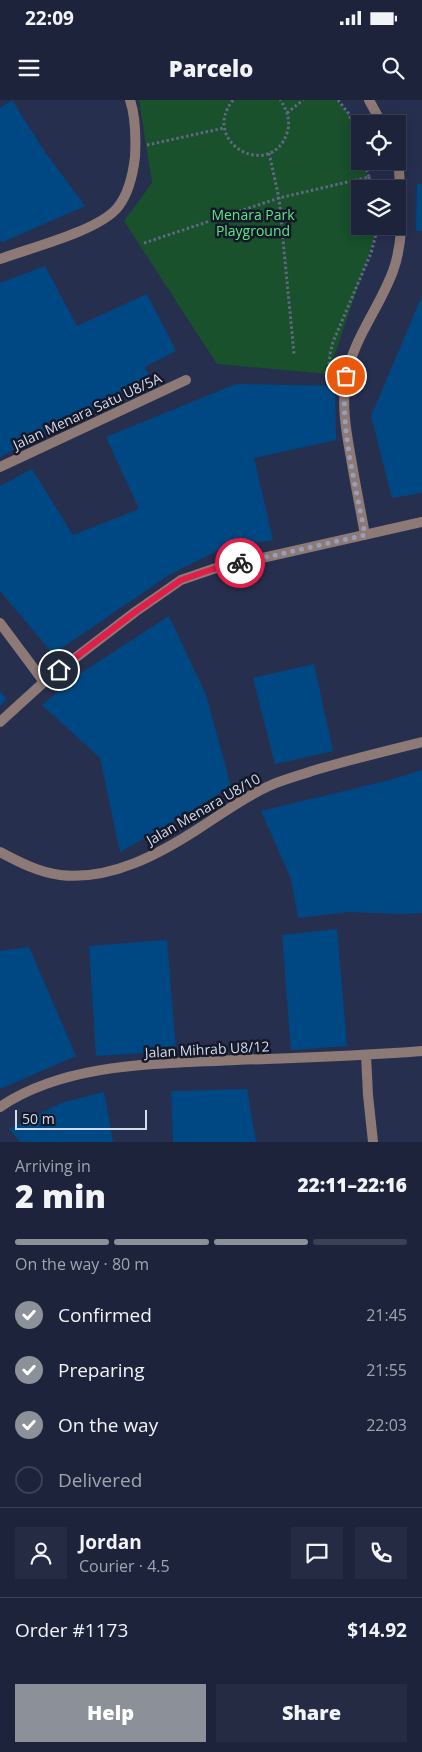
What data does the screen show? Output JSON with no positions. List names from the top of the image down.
{
  "streets": {
    "street": ["Jalan Menara Satu U8/5A", "Jalan Menara U8/10", "Jalan Mihrab U8/12"]
  },
  "parks": ["Menara Park Playground"],
  "scale_bar": "50 m",
  "page": {
    "status": "22:09",
    "header": "Parcelo",
    "scale": "50 m",
    "heading": ["2 min", "Arriving in", "22:11–22:16"],
    "panel": [
      "Jordan",
      "Courier · 4.5",
      "Order #1173",
      "$14.92"
    ],
    "bar": "On the way · 80 m",
    "list": [
      ["Confirmed", "21:45"],
      ["Preparing", "21:55"],
      ["On the way", "22:03"],
      "Delivered"
    ],
    "buttons": ["Help", "Share"]
  }
}
